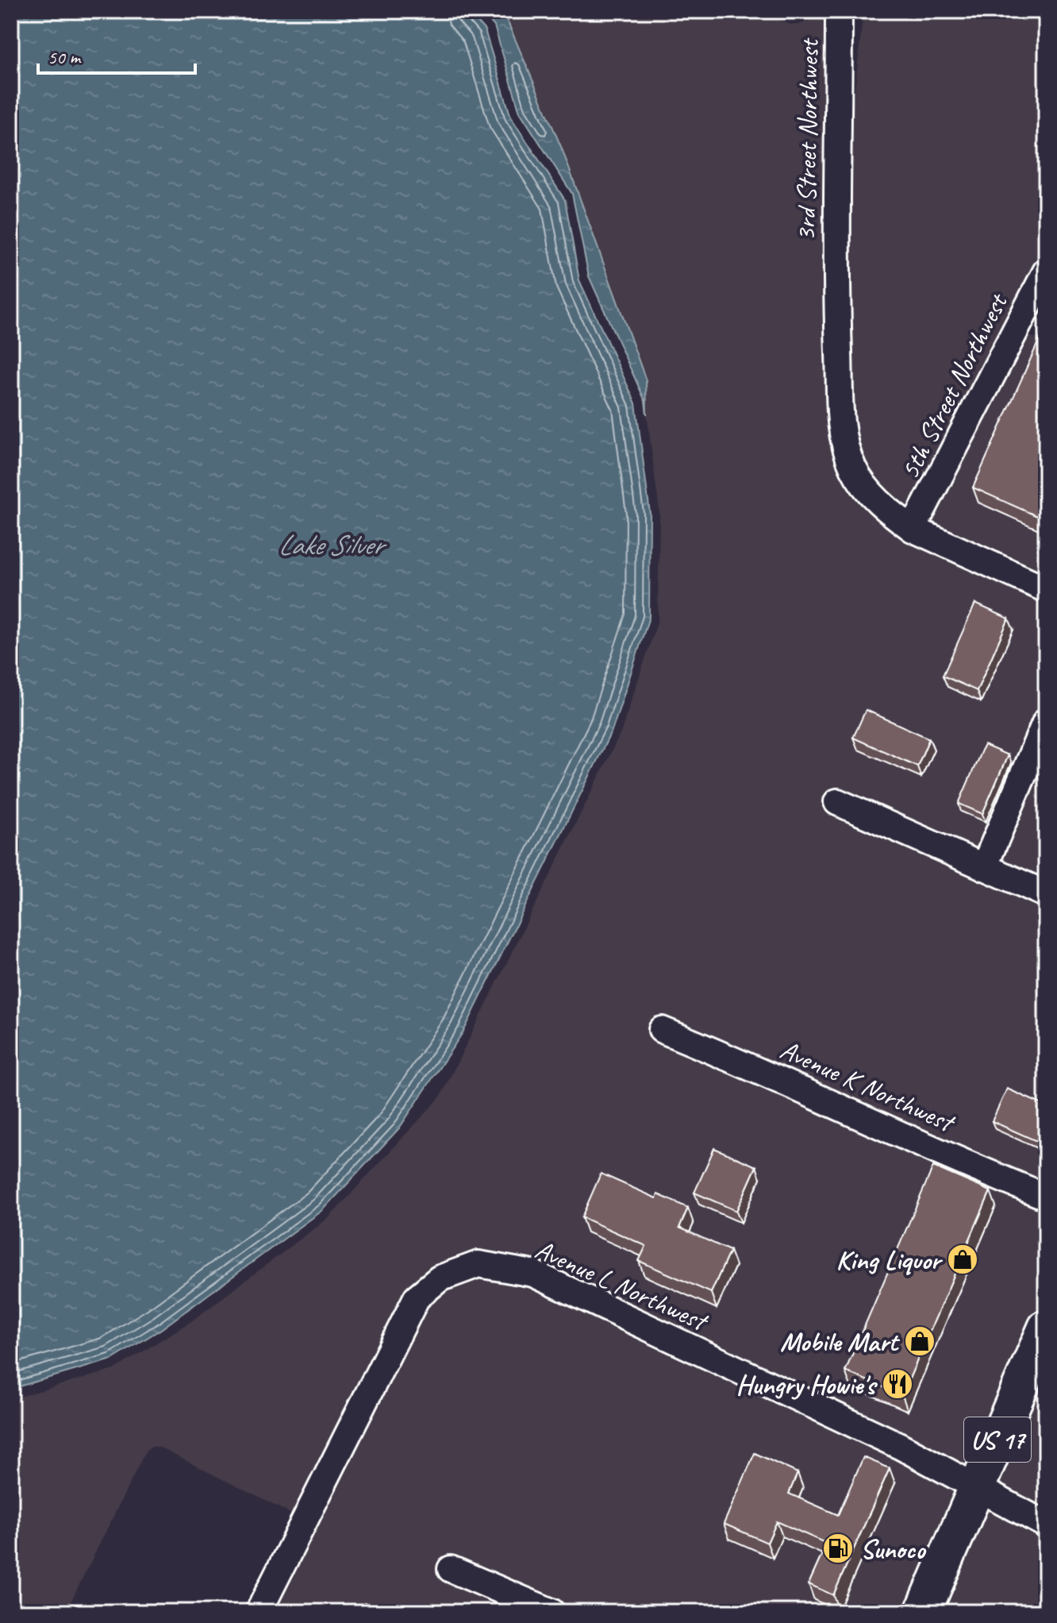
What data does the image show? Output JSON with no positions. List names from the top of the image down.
{
  "streets": {
    "highway": ["US 17"],
    "street": [
      "3rd Street Northwest",
      "5th Street Northwest",
      "Avenue K Northwest",
      "Avenue L Northwest"
    ]
  },
  "crossings": [
    ["3rd Street Northwest", "5th Street Northwest"],
    ["Avenue L Northwest", "US 17"]
  ],
  "water": ["Lake Silver"],
  "places": {
    "shop": ["King Liquor", "Mobile Mart"],
    "restaurant": ["Hungry Howie's"],
    "fuel station": ["Sunoco"]
  },
  "scale_bar": "50 m"
}
